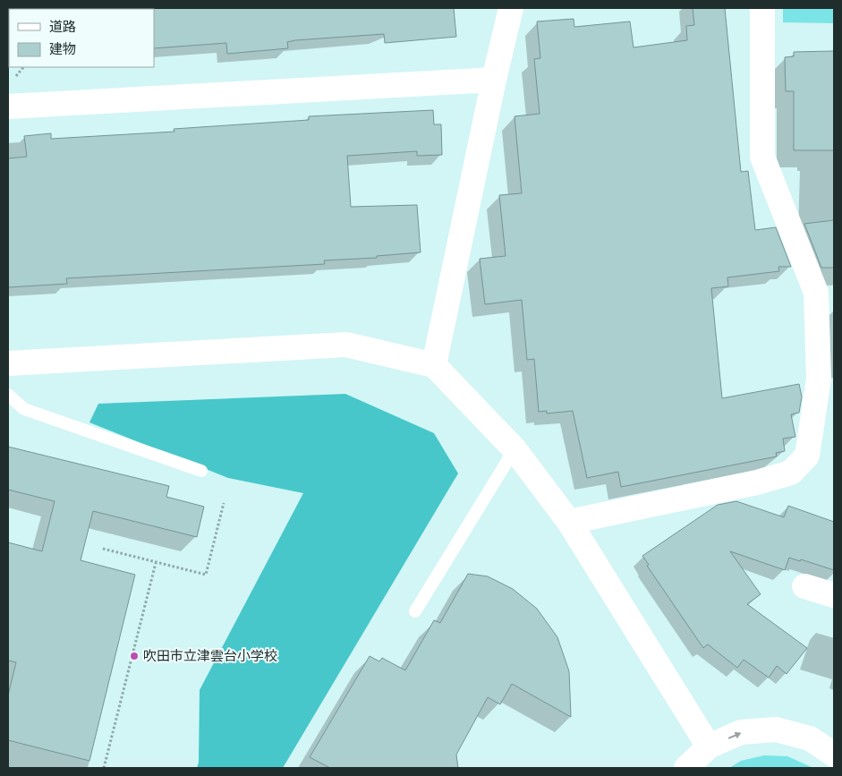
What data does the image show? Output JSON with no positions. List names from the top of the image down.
{
  "places": ["吹田市立津雲台小学校"],
  "legend": ["道路", "建物"]
}
